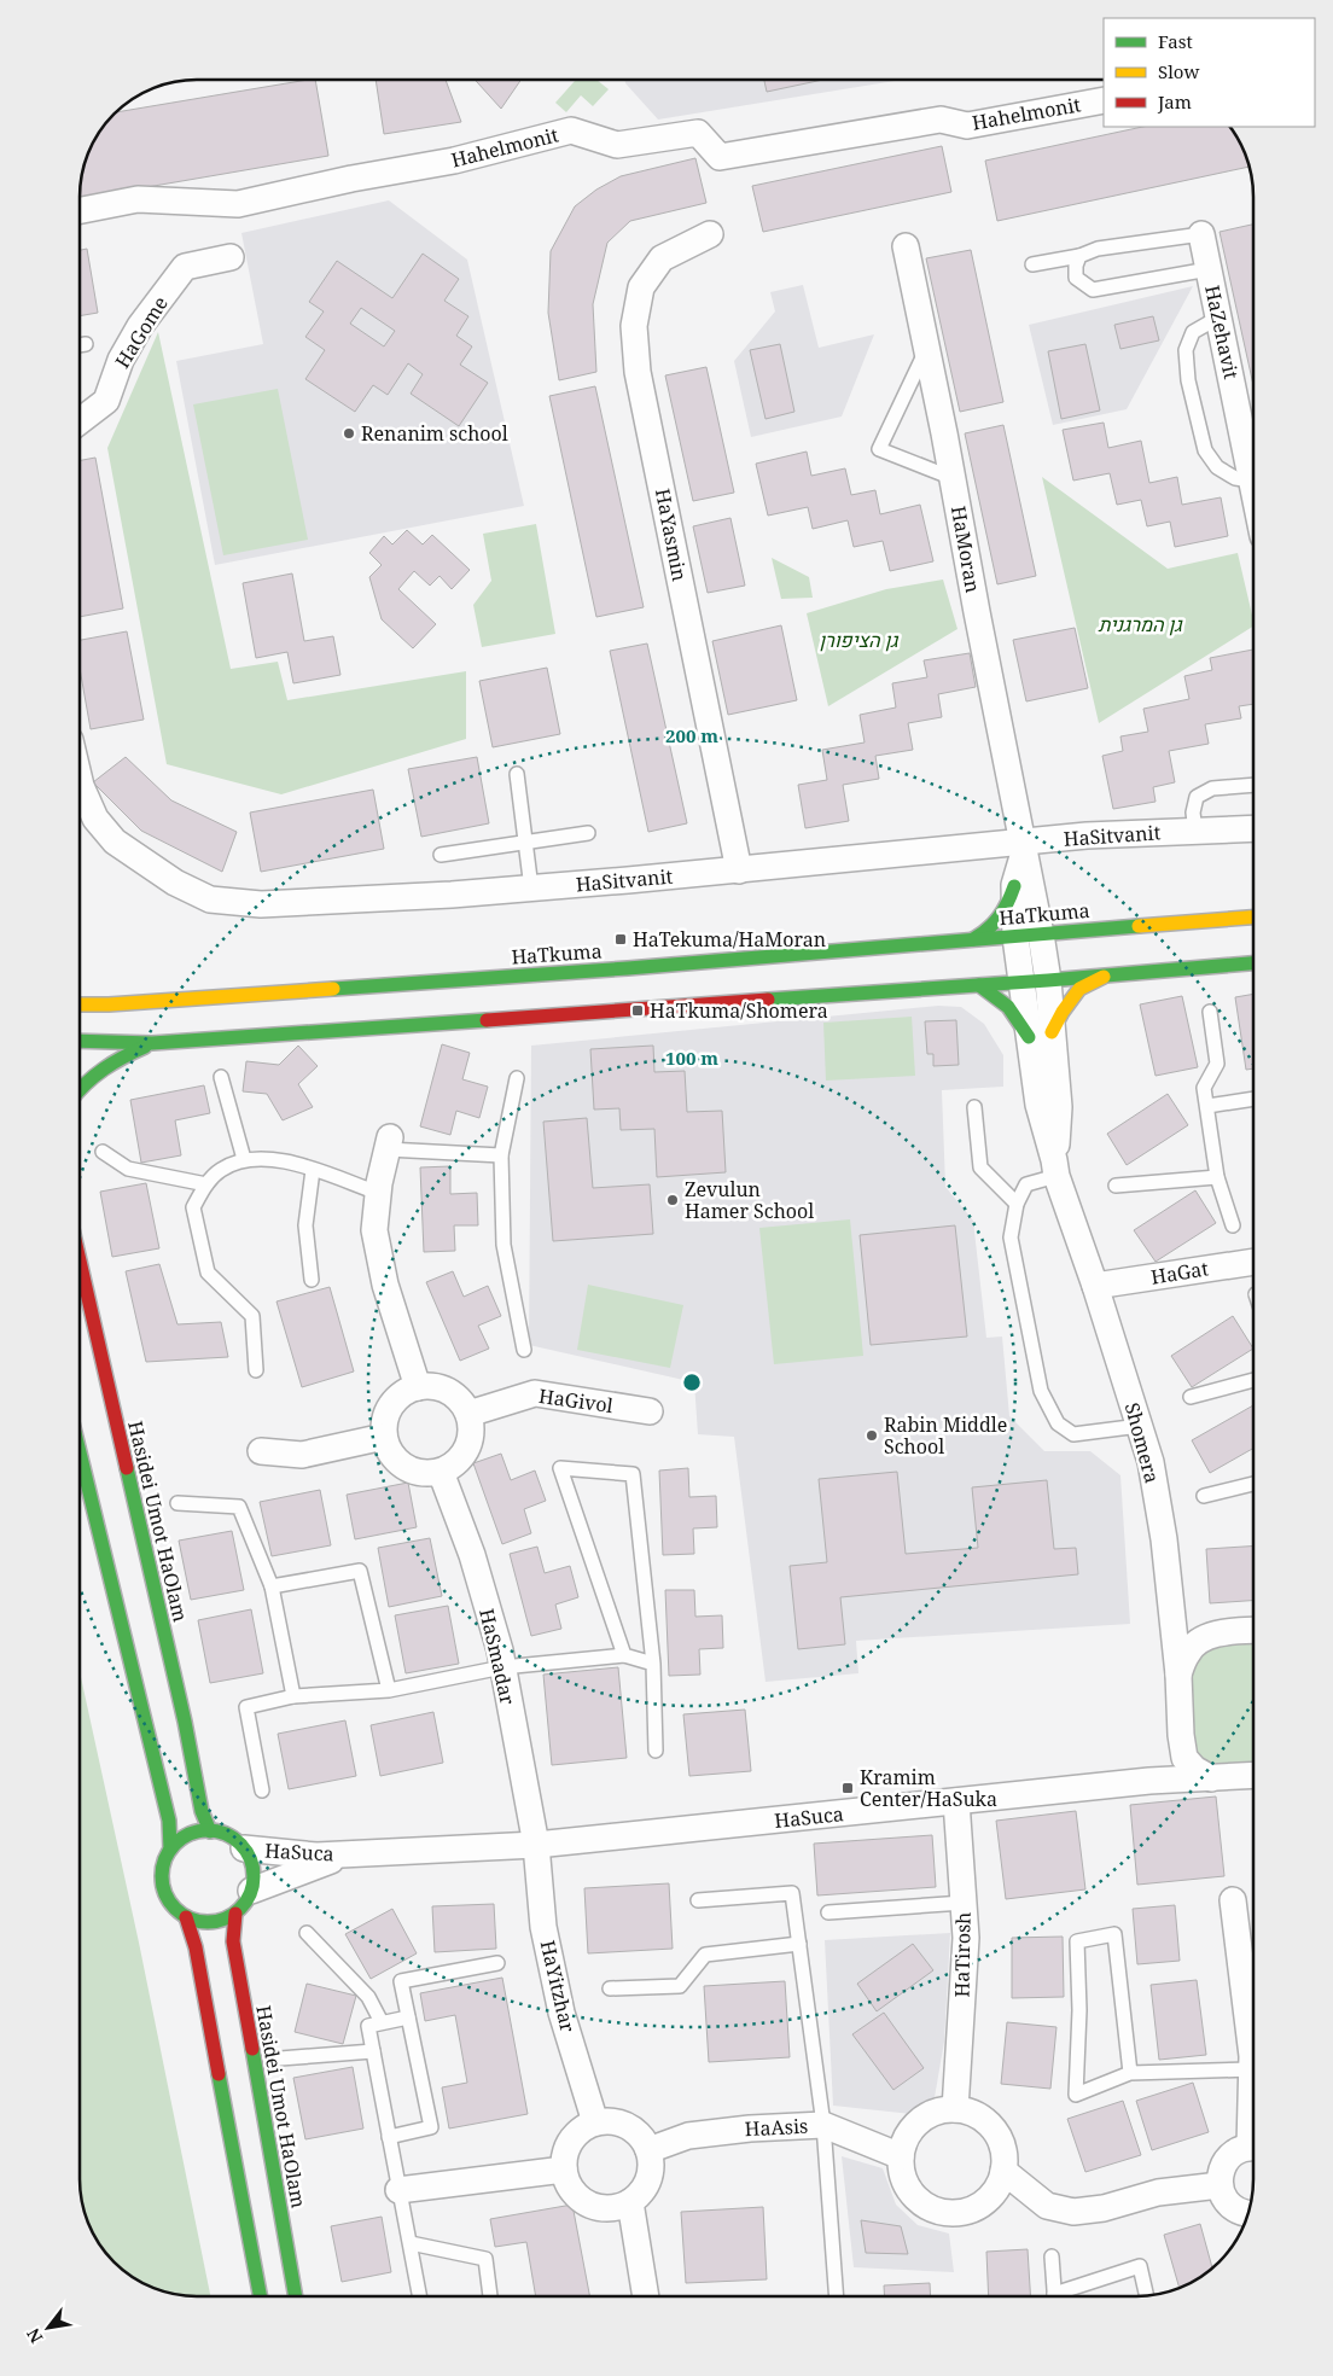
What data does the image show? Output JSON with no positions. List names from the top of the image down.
{
  "streets": {
    "street": [
      "Hahelmonit",
      "HaGome",
      "HaZehavit",
      "HaYasmin",
      "HaMoran",
      "HaSitvanit",
      "HaTkuma",
      "HaGat",
      "HaGivol",
      "Shomera",
      "Hasidei Umot HaOlam",
      "HaSmadar",
      "HaSuca",
      "HaTirosh",
      "HaYitzhar",
      "HaAsis"
    ]
  },
  "crossings": [
    ["HaYasmin", "HaSitvanit"],
    ["HaMoran", "HaSitvanit"],
    ["HaMoran", "HaTkuma"],
    ["HaMoran", "Shomera"],
    ["HaTkuma", "Shomera"],
    ["HaGat", "Shomera"],
    ["HaGivol", "HaSmadar"],
    ["Shomera", "HaSuca"],
    ["Hasidei Umot HaOlam", "HaSuca"],
    ["HaSmadar", "HaSuca"],
    ["HaSmadar", "HaYitzhar"],
    ["HaSuca", "HaTirosh"],
    ["HaSuca", "HaYitzhar"],
    ["HaTirosh", "HaAsis"],
    ["HaYitzhar", "HaAsis"]
  ],
  "parks": ["גן המרגנית", "גן הציפורן"],
  "places": {
    "other": ["Renanim school", "Zevulun Hamer School", "Rabin Middle School"],
    "transit": ["HaTekuma/HaMoran", "HaTkuma/Shomera", "Kramim Center/HaSuka"]
  },
  "legend": ["Fast", "Slow", "Jam"],
  "north": "bottom left",
  "rings": ["200 m", "100 m"]
}
